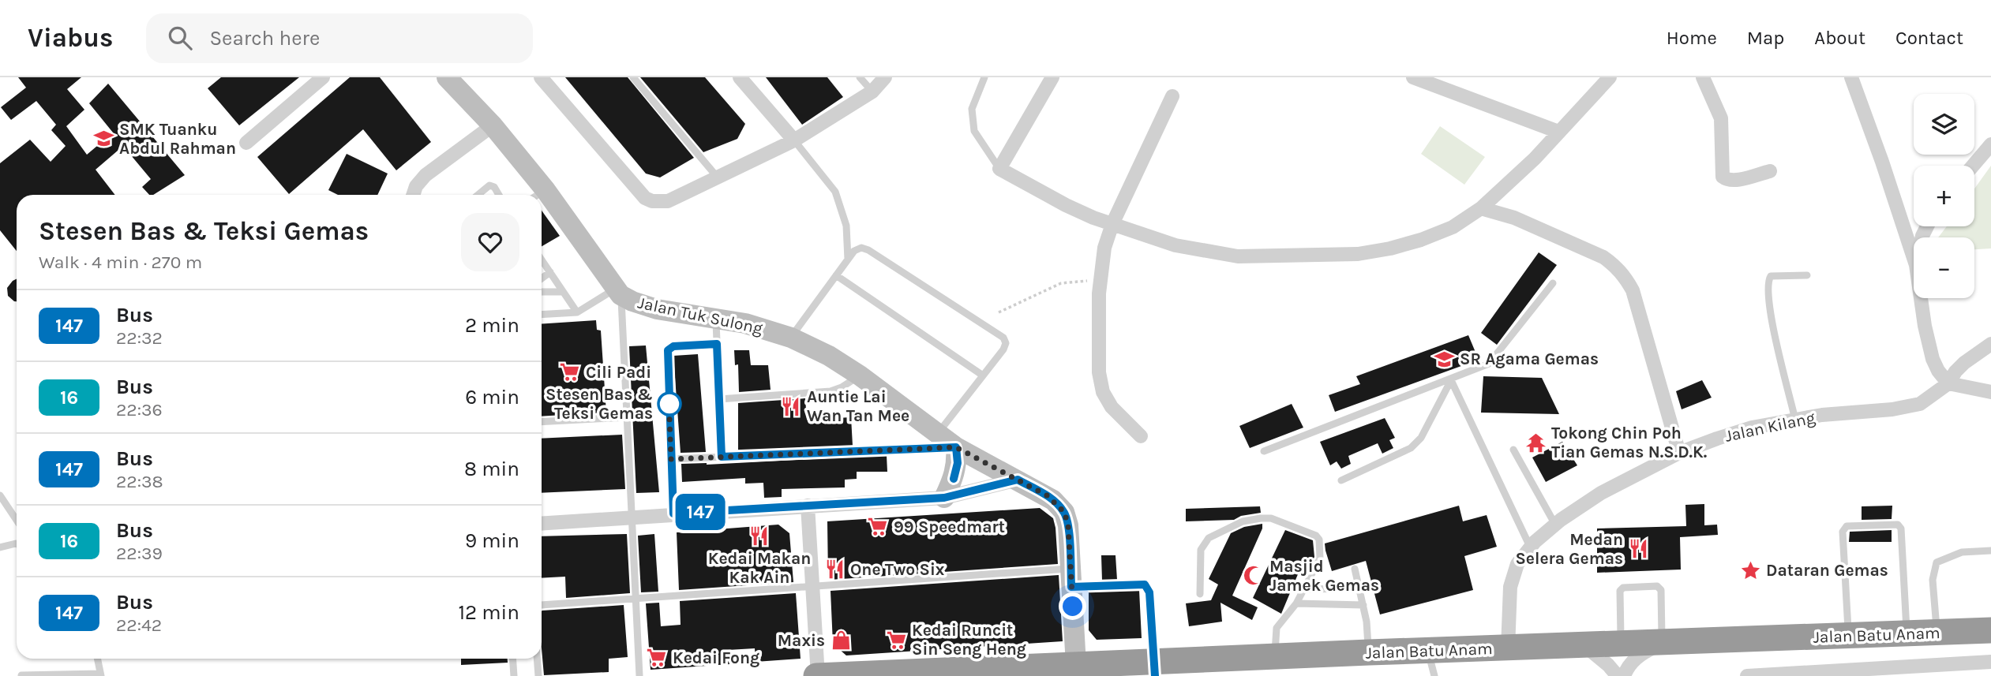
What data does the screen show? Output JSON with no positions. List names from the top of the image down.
{
  "streets": {
    "highway": ["Jalan Batu Anam"],
    "street": ["Jalan Tuk Sulong", "Jalan Kilang"]
  },
  "crossings": [
    ["Jalan Tuk Sulong", "Jalan Batu Anam"],
    ["Jalan Kilang", "Jalan Batu Anam"]
  ],
  "places": {
    "school or university": ["SMK Tuanku Abdul Rahman", "SR Agama Gemas"],
    "supermarket": [
      "Cili Padi",
      "99 Speedmart",
      "Kedai Runcit Sin Seng Heng",
      "Kedai Fong"
    ],
    "other": ["Stesen Bas & Teksi Gemas"],
    "restaurant": [
      "Auntie Lai Wan Tan Mee",
      "Kedai Makan Kak Ain",
      "Medan Selera Gemas",
      "One Two Six"
    ],
    "temple": ["Tokong Chin Poh Tian Gemas N.S.D.K."],
    "place": ["Dataran Gemas"],
    "mosque": ["Masjid Jamek Gemas"],
    "shop": ["Maxis"]
  },
  "lines": ["bus line 147"],
  "page": {
    "header": "Viabus",
    "search": "Search here",
    "nav": [
      "Home",
      "Map",
      "About",
      "Contact"
    ],
    "on_map": "147",
    "map_buttons": ["+", "−"],
    "heading": ["Stesen Bas & Teksi Gemas", "Walk · 4 min · 270 m"],
    "list": [
      {
        "mark": "147",
        "name": "Bus",
        "note": "22:32",
        "value": "2 min"
      },
      {
        "mark": "16",
        "name": "Bus",
        "note": "22:36",
        "value": "6 min"
      },
      {
        "mark": "147",
        "name": "Bus",
        "note": "22:38",
        "value": "8 min"
      },
      {
        "mark": "16",
        "name": "Bus",
        "note": "22:39",
        "value": "9 min"
      },
      {
        "mark": "147",
        "name": "Bus",
        "note": "22:42",
        "value": "12 min"
      }
    ]
  }
}
